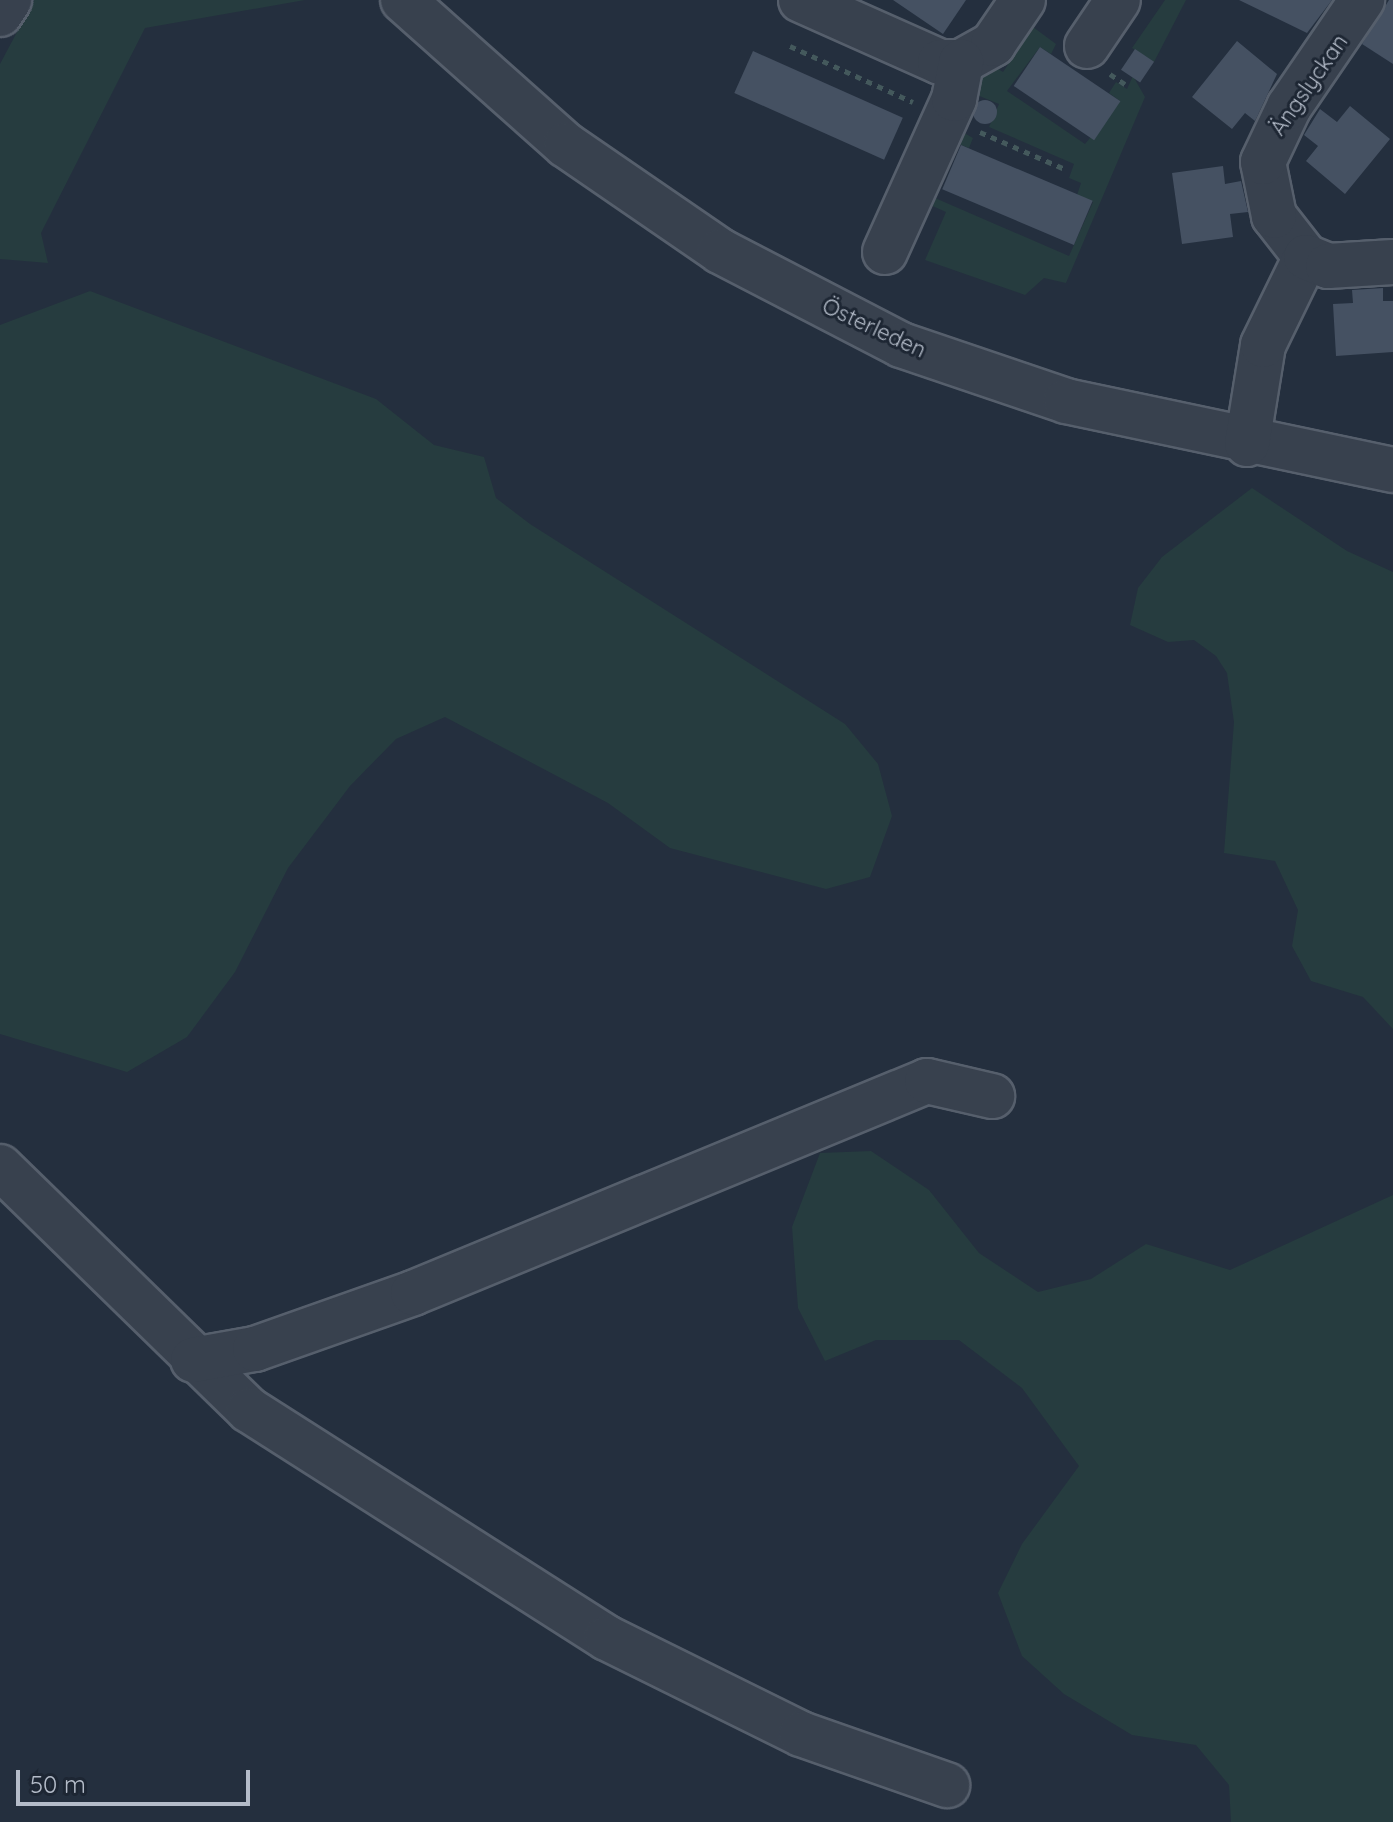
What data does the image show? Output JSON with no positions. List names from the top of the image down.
{
  "streets": {
    "street": ["Ängslyckan", "Österleden"]
  },
  "scale_bar": "50 m"
}
